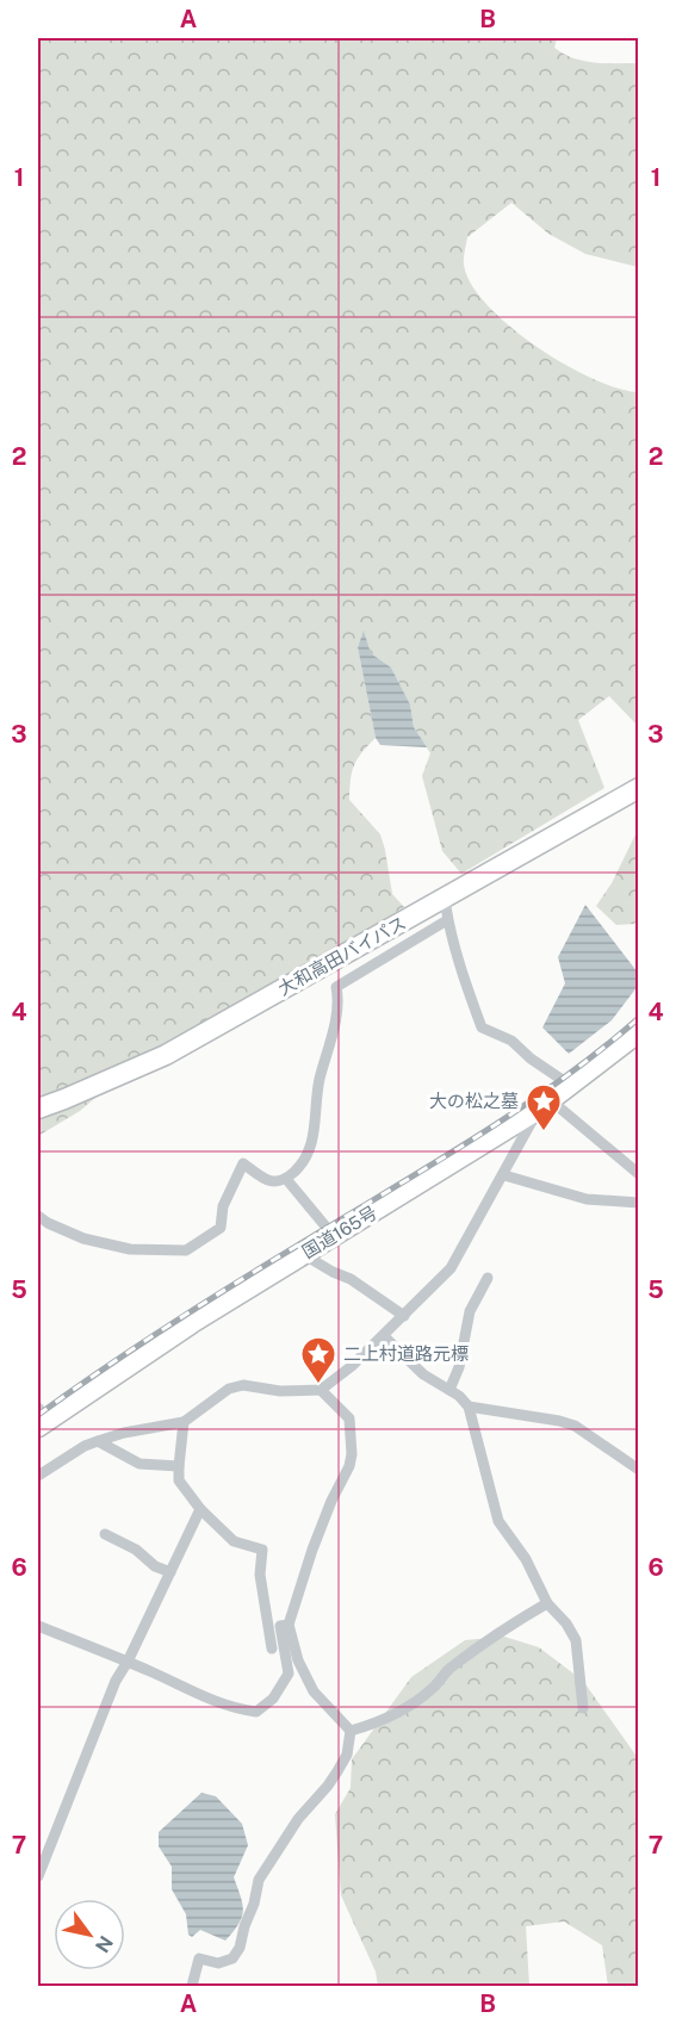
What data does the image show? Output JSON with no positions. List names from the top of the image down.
{
  "streets": {
    "highway": ["大和高田バイパス", "国道165号"]
  },
  "places": {
    "place": ["大の松之墓", "二上村道路元標"]
  },
  "north": "bottom right",
  "grid": {
    "columns": ["A", "B"],
    "rows": [
      "1",
      "2",
      "3",
      "4",
      "5",
      "6",
      "7"
    ]
  }
}
